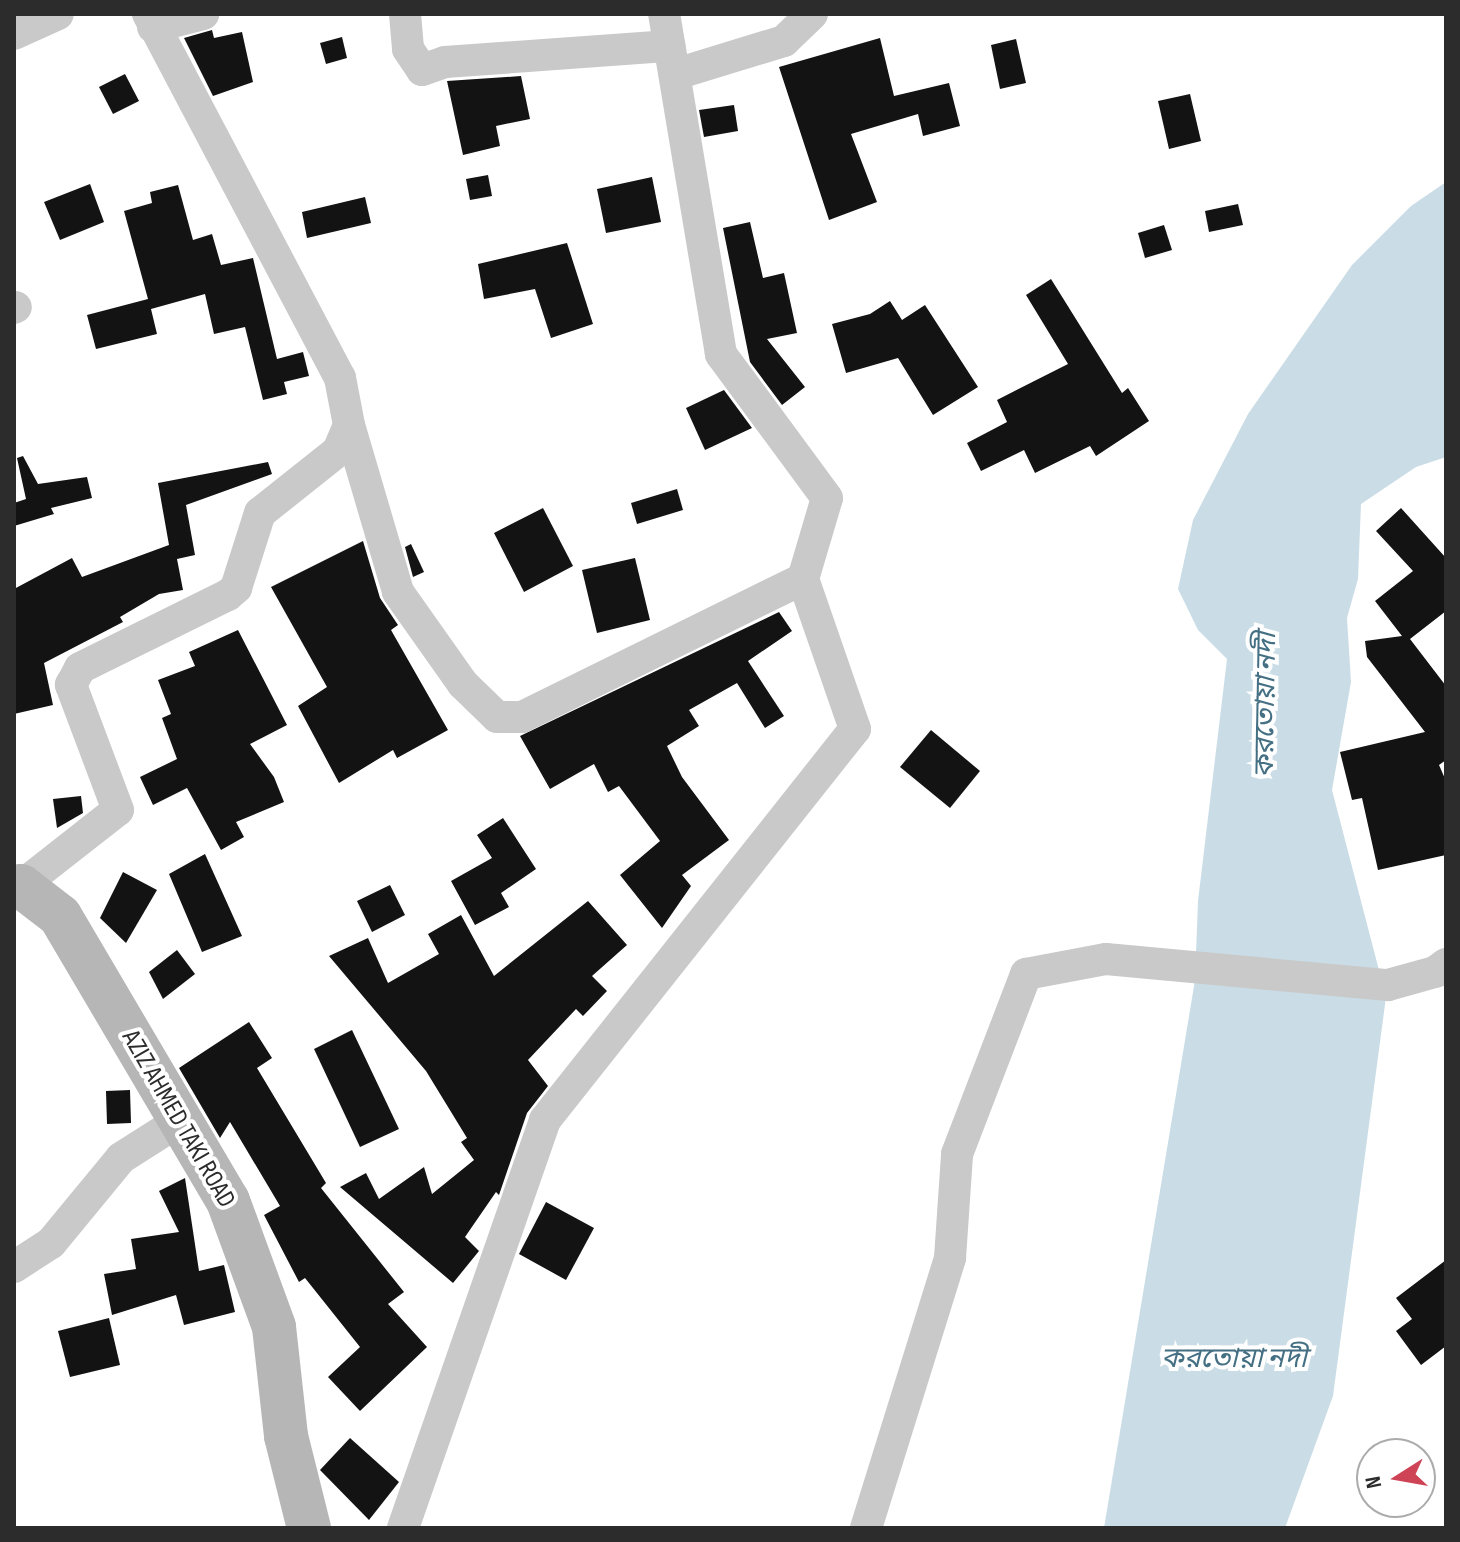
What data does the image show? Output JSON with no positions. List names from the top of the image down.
{
  "streets": {
    "street": ["AZIZ AHMED TAKI ROAD"]
  },
  "water": ["করতোয়া নদী"],
  "north": "left"
}
